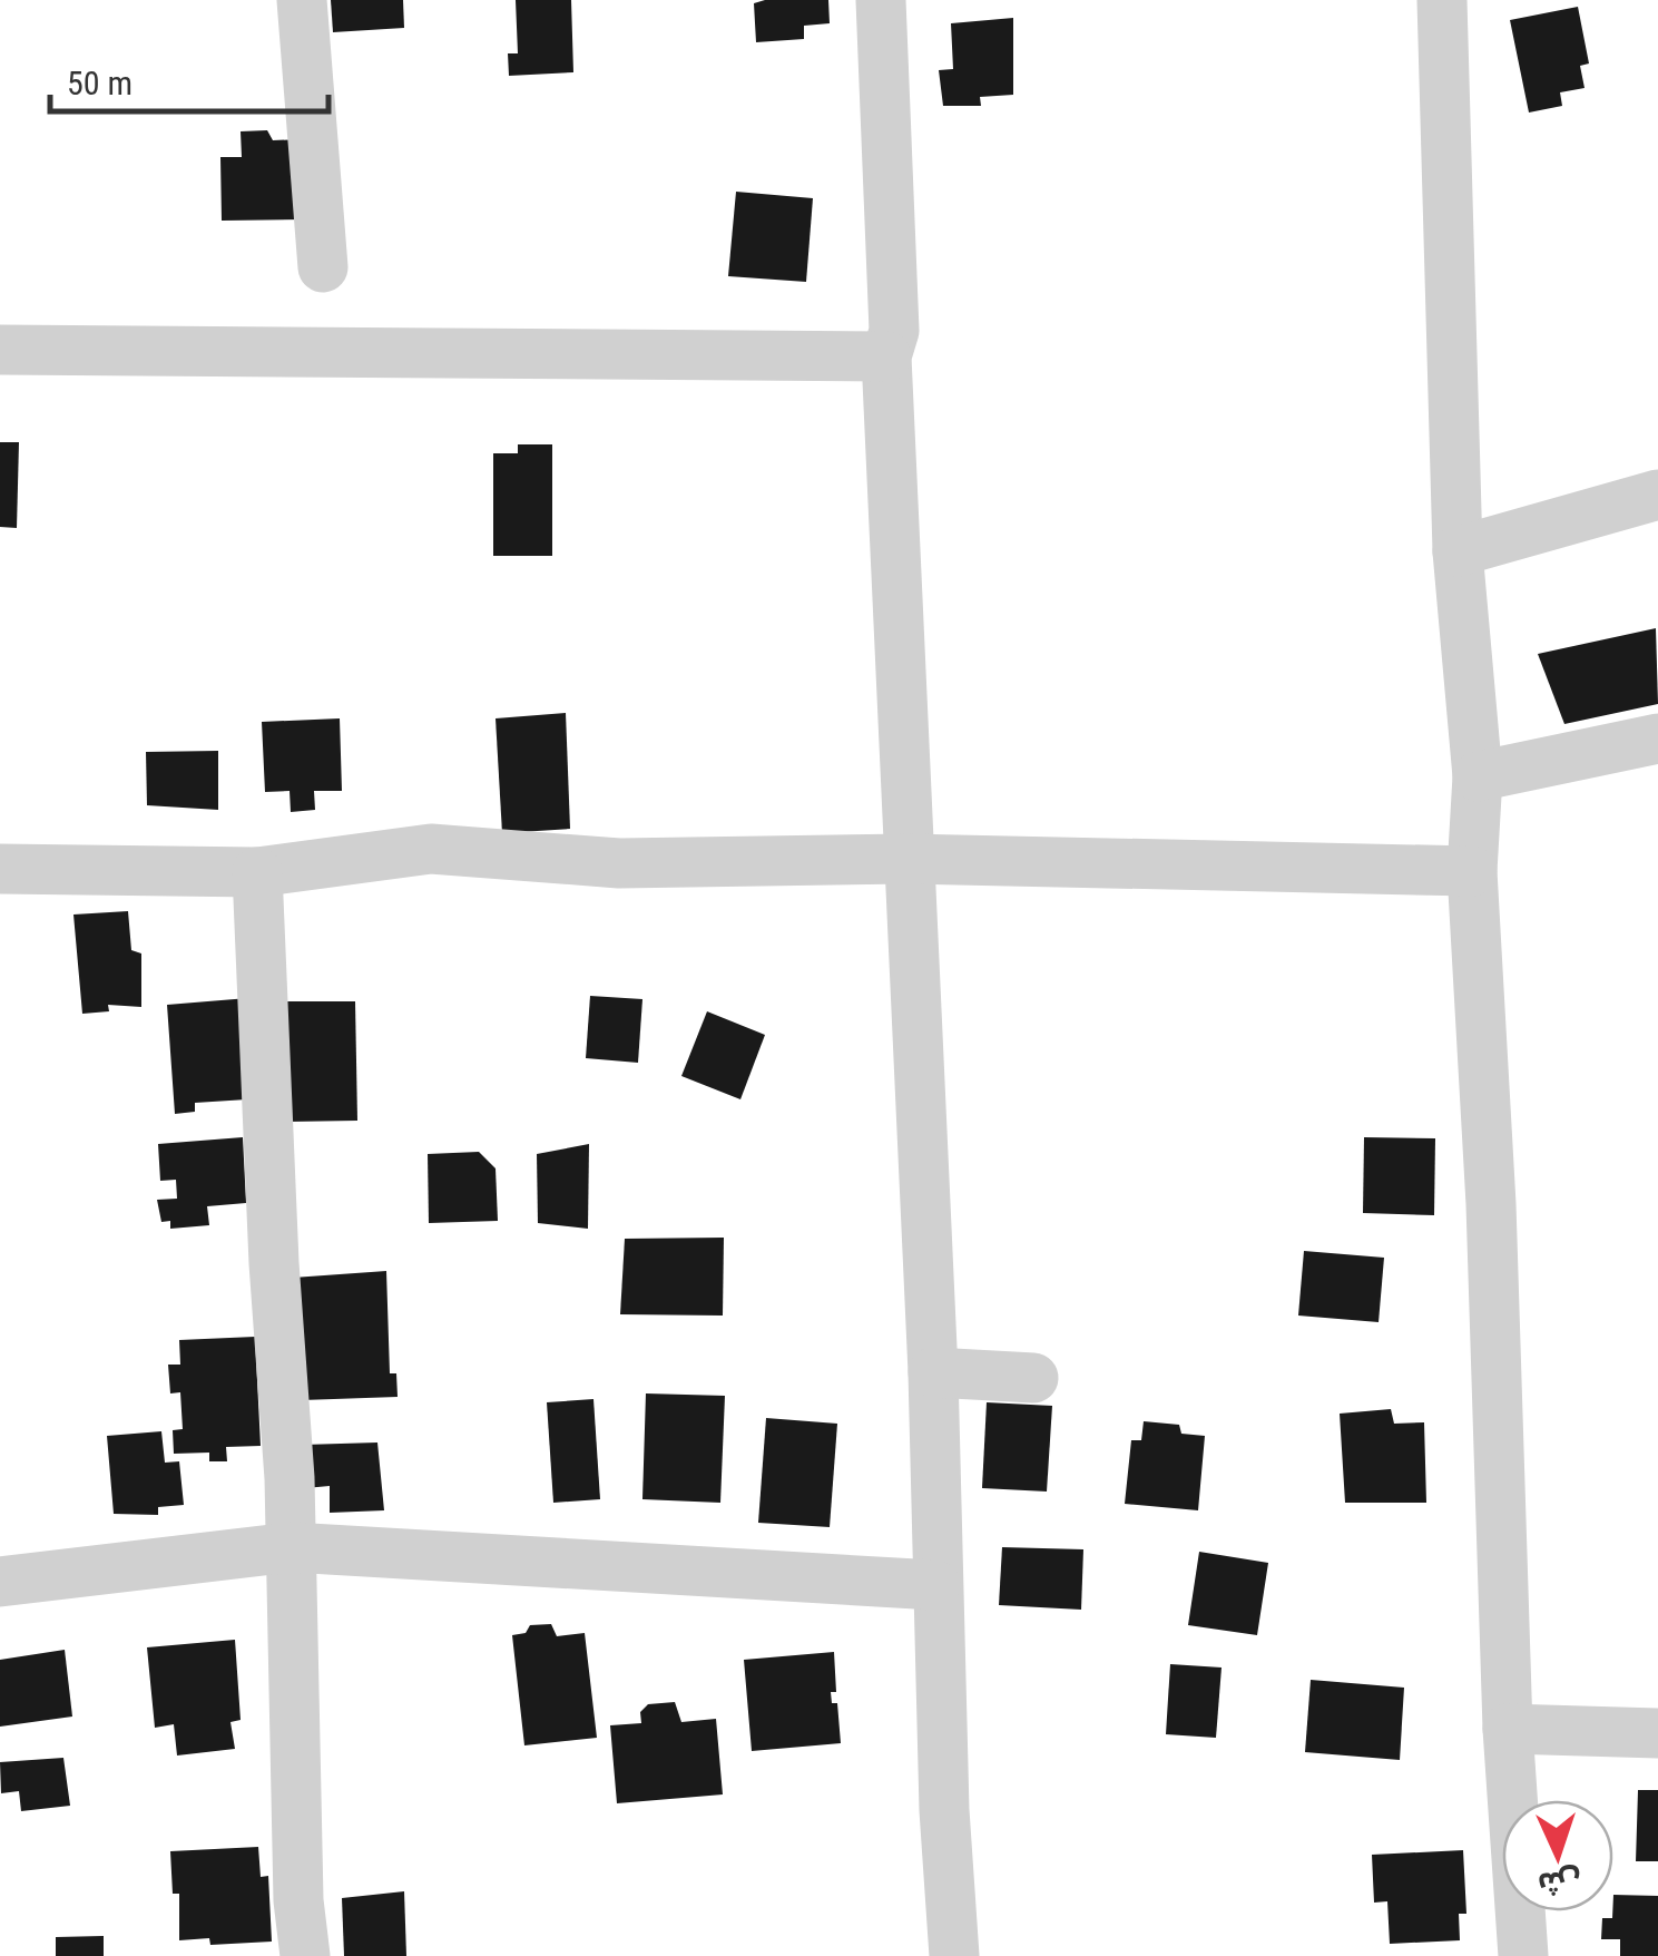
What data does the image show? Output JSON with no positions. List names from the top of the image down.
{
  "scale_bar": "50 m",
  "north": "bottom"
}
